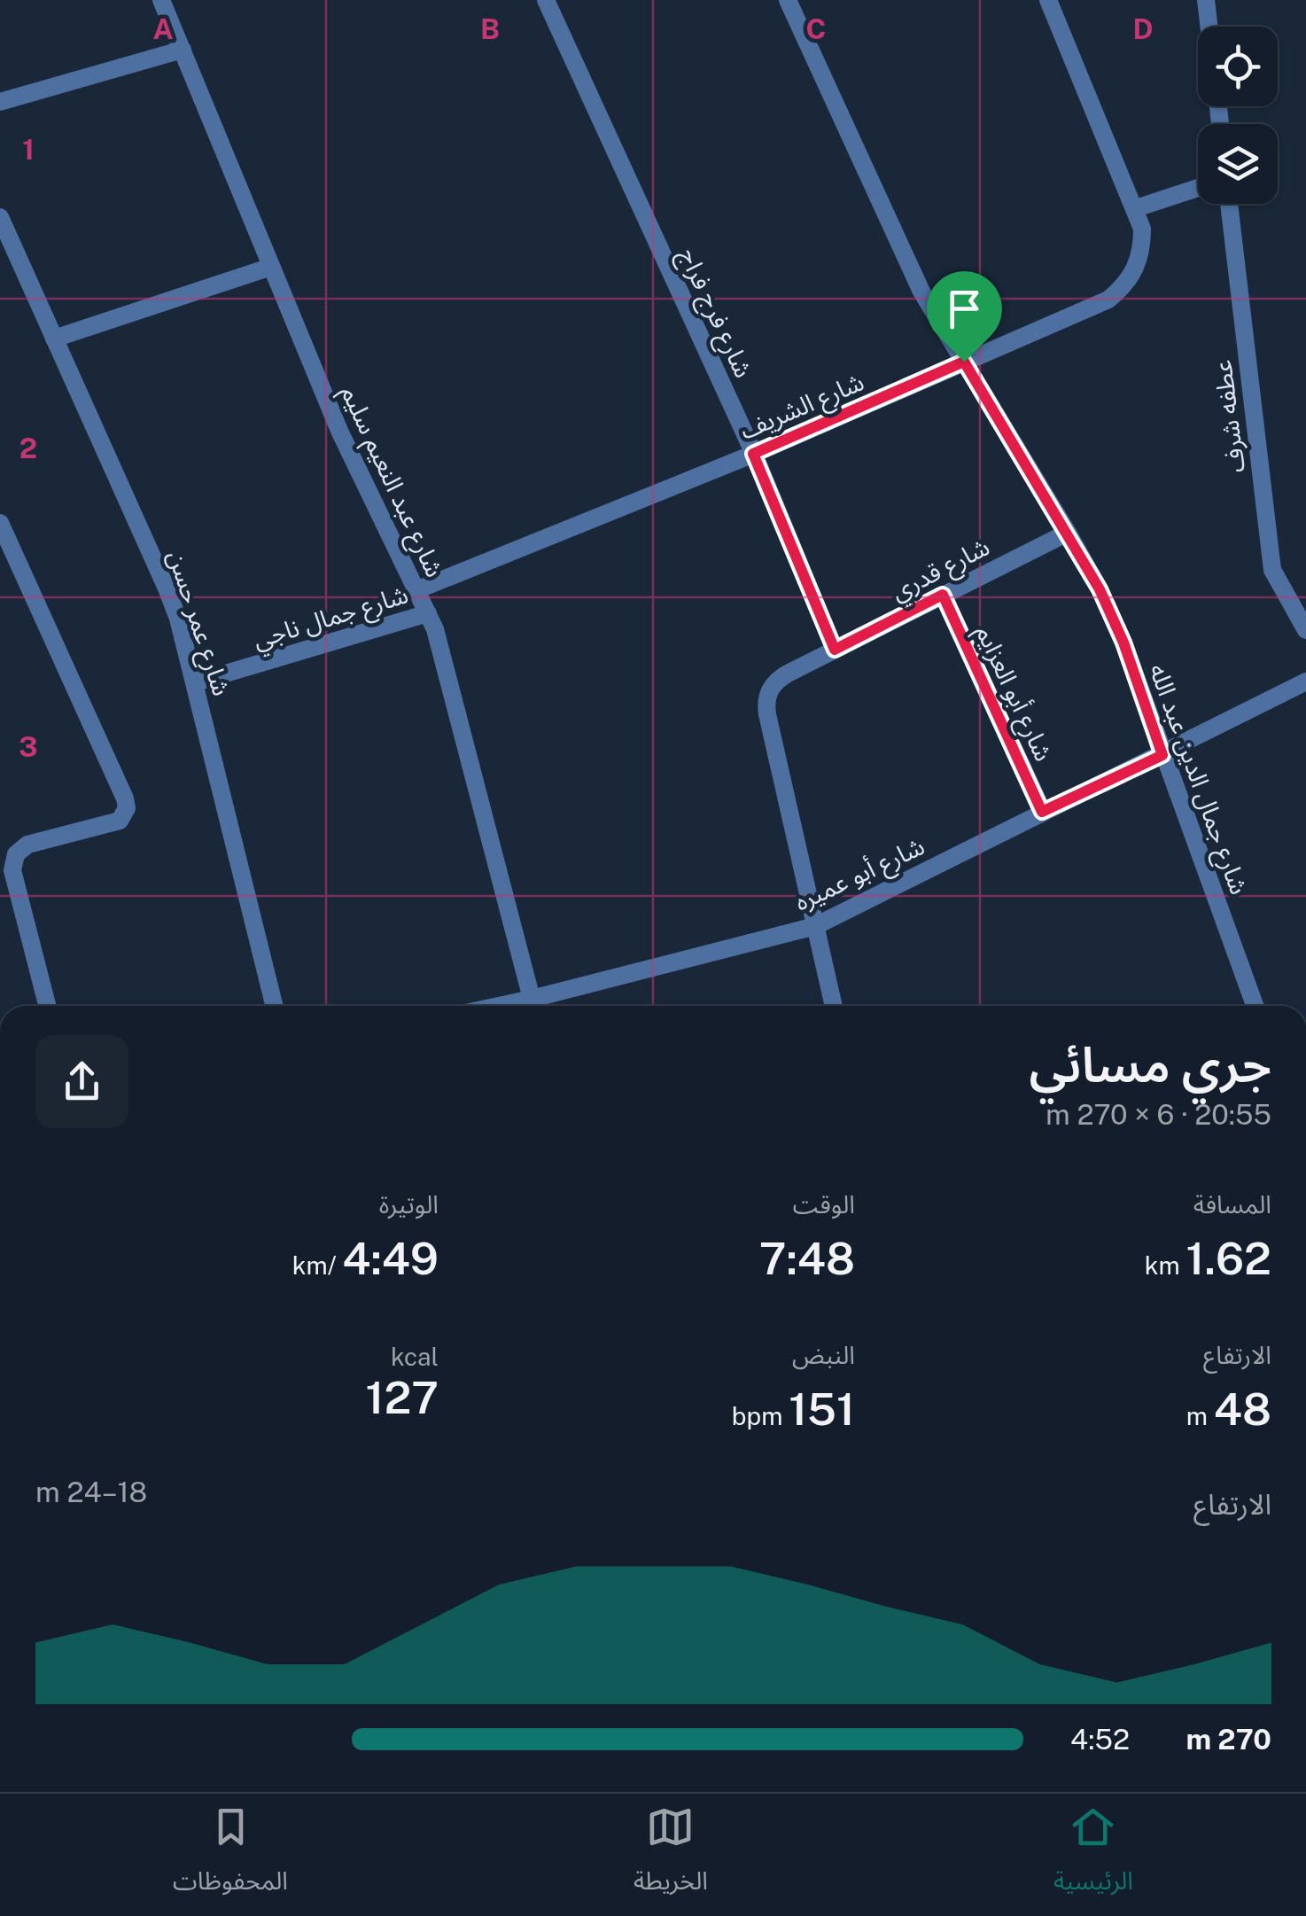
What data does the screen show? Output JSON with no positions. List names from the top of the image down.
{
  "streets": {
    "street": [
      "شارع فرج فراج",
      "شارع الشريف",
      "عطفه شرف",
      "شارع عبد النعيم سليم",
      "شارع قدري",
      "شارع جمال ناجي",
      "شارع عمر حسن",
      "شارع أبو العزايم",
      "شارع جمال الدين عبد الله",
      "شارع أبو عميره"
    ]
  },
  "crossings": [
    ["شارع فرج فراج", "شارع الشريف"],
    ["شارع فرج فراج", "شارع قدري"],
    ["شارع الشريف", "شارع عبد النعيم سليم"],
    ["شارع الشريف", "شارع جمال الدين عبد الله"],
    ["شارع عبد النعيم سليم", "شارع جمال ناجي"],
    ["شارع عبد النعيم سليم", "شارع أبو عميره"],
    ["شارع قدري", "شارع أبو العزايم"],
    ["شارع قدري", "شارع جمال الدين عبد الله"],
    ["شارع قدري", "شارع أبو عميره"],
    ["شارع جمال ناجي", "شارع عمر حسن"],
    ["شارع أبو العزايم", "شارع أبو عميره"],
    ["شارع جمال الدين عبد الله", "شارع أبو عميره"]
  ],
  "page": {
    "heading": ["جري مسائي", "20:55 · 6 × 270 m"],
    "stats": [
      ["المسافة", "1.62 km"],
      ["الوقت", "7:48"],
      ["الوتيرة", "4:49 /km"],
      ["الارتفاع", "48 m"],
      ["النبض", "151 bpm"],
      ["kcal", "127"]
    ],
    "chart": ["الارتفاع", "18–24 m"],
    "list": [
      {
        "name": "270 m",
        "note": "4:52"
      }
    ],
    "tabs": ["الرئيسية", "الخريطة", "المحفوظات"]
  },
  "grid": {
    "columns": [
      "A",
      "B",
      "C",
      "D"
    ],
    "rows": ["1", "2", "3"]
  }
}
